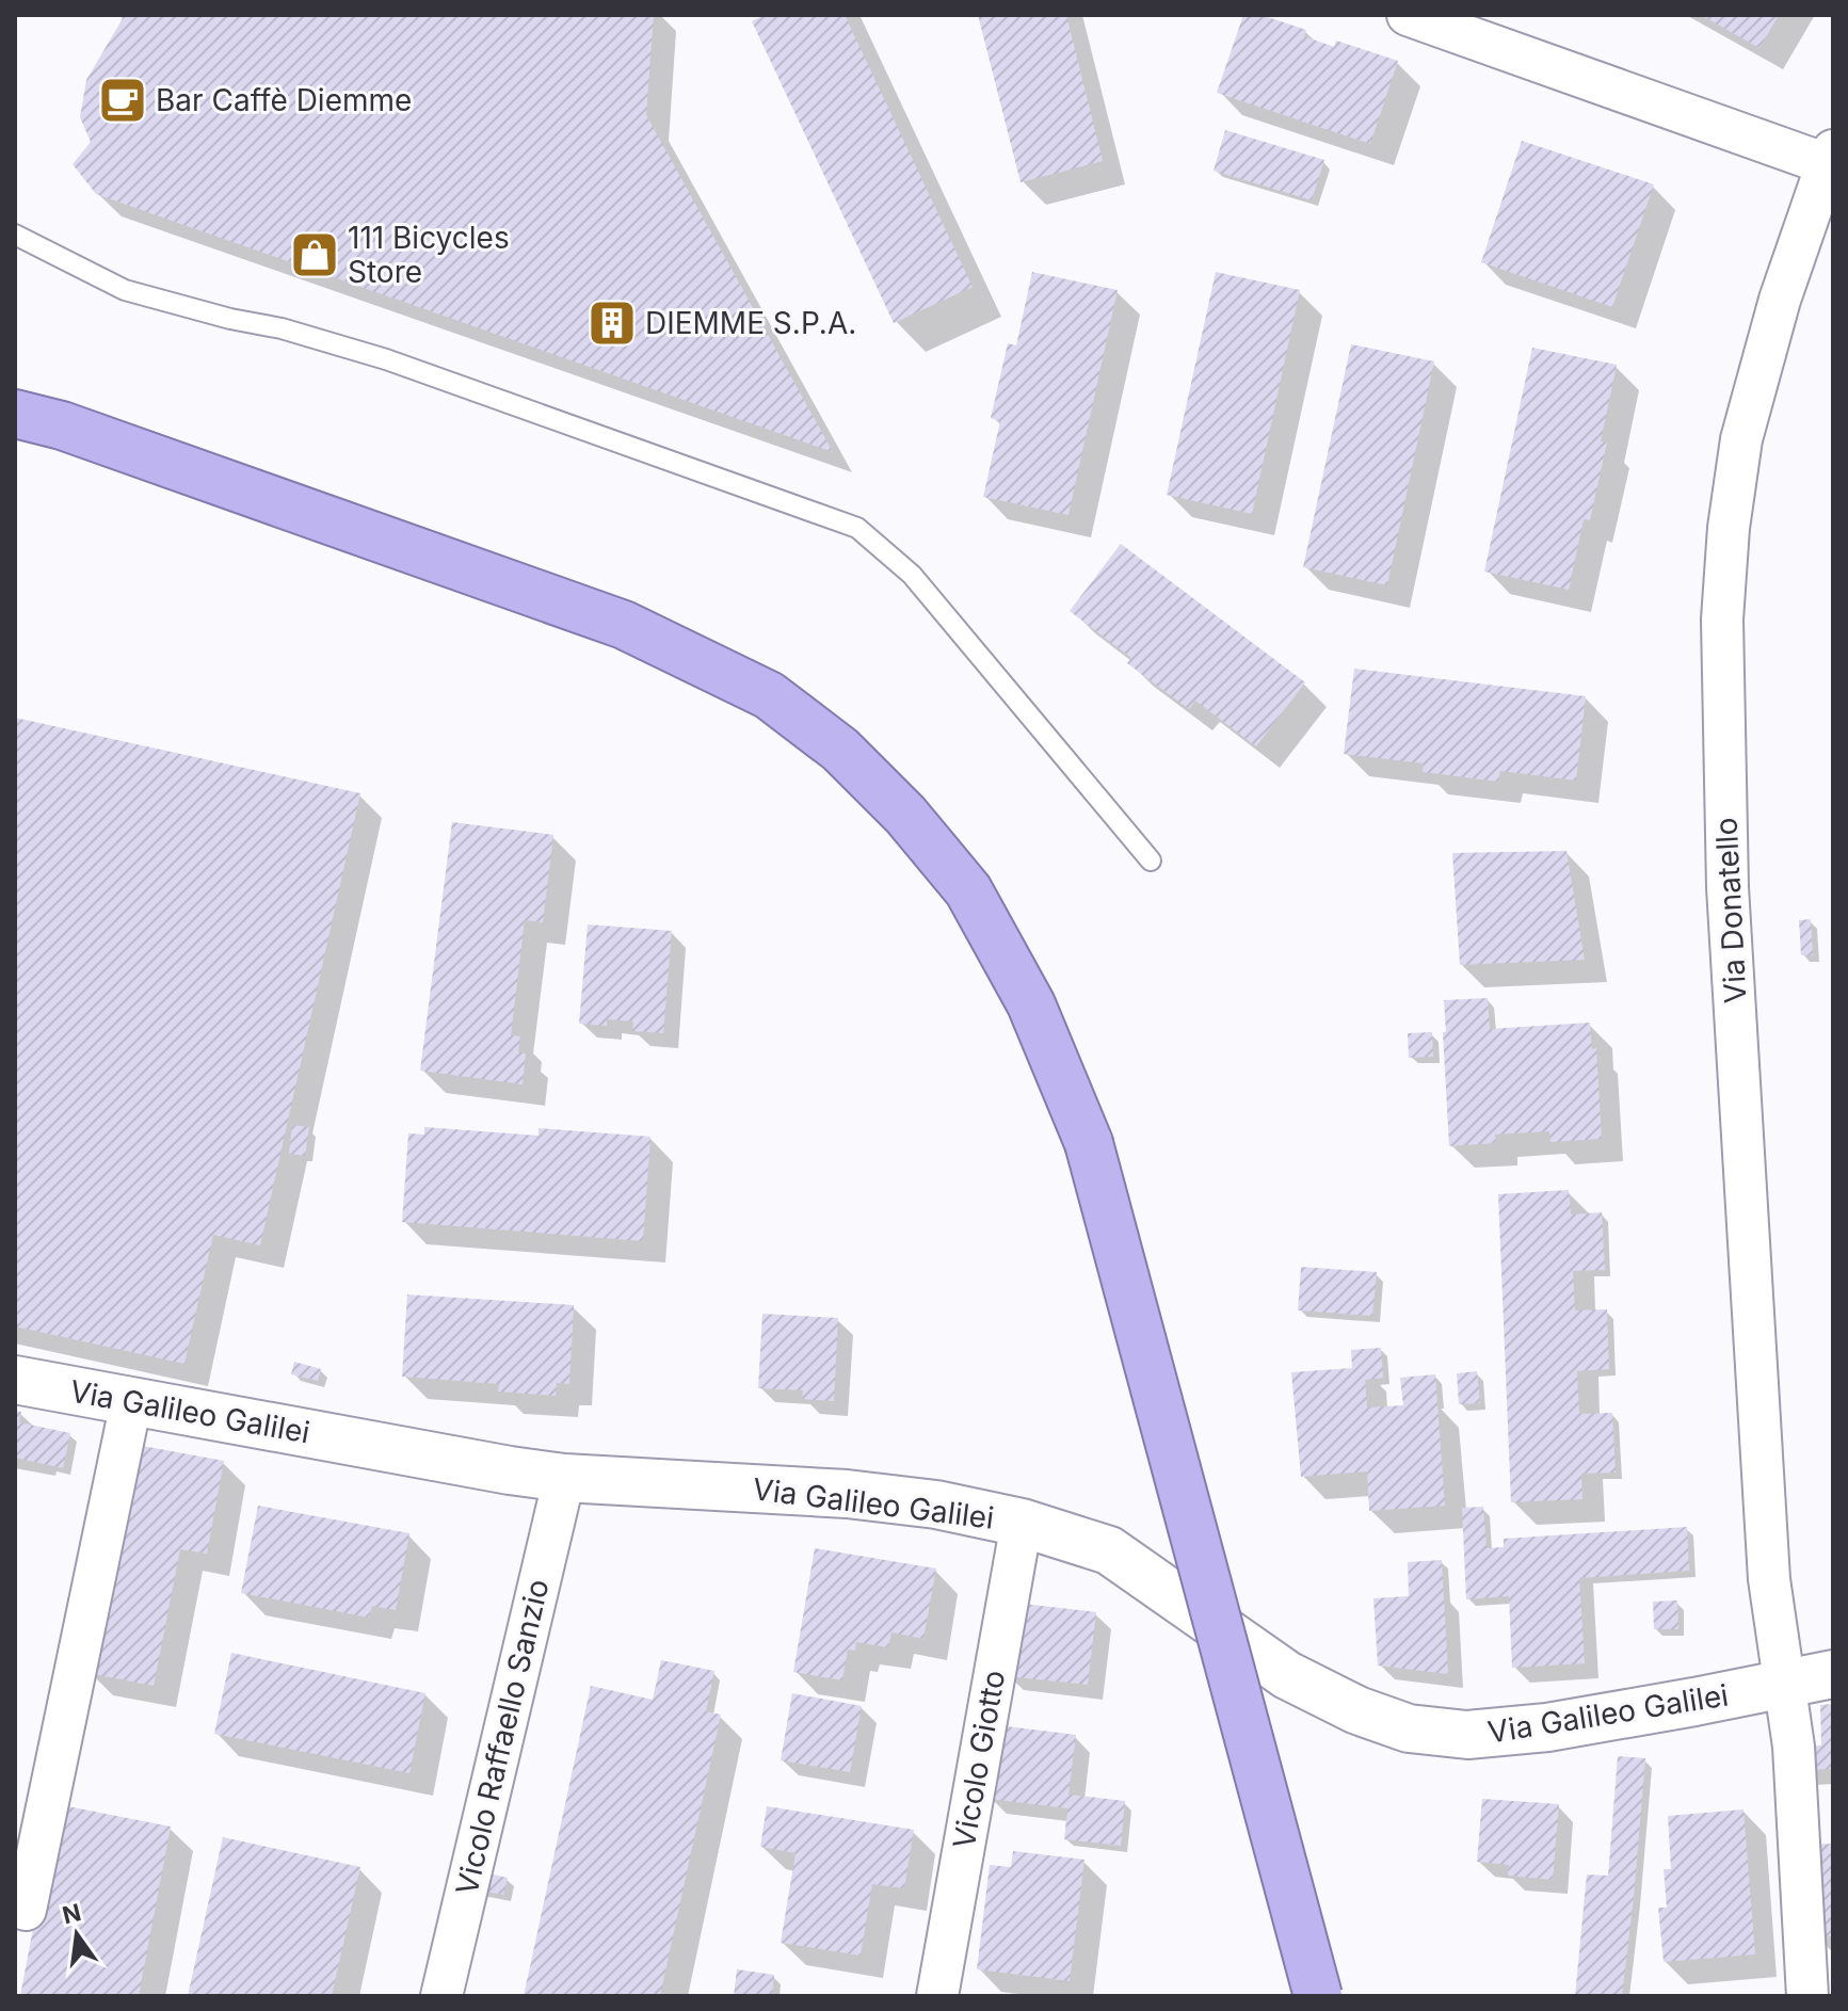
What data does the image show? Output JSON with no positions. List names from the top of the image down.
{
  "streets": {
    "street": [
      "Via Donatello",
      "Via Galileo Galilei",
      "Vicolo Raffaello Sanzio",
      "Vicolo Giotto"
    ]
  },
  "crossings": [
    ["Via Donatello", "Via Galileo Galilei"],
    ["Via Galileo Galilei", "Vicolo Raffaello Sanzio"],
    ["Via Galileo Galilei", "Vicolo Giotto"]
  ],
  "places": {
    "cafe": ["Bar Caffè Diemme"],
    "shop": ["111 Bicycles Store"],
    "building": ["DIEMME S.P.A."]
  },
  "north": "top"
}
